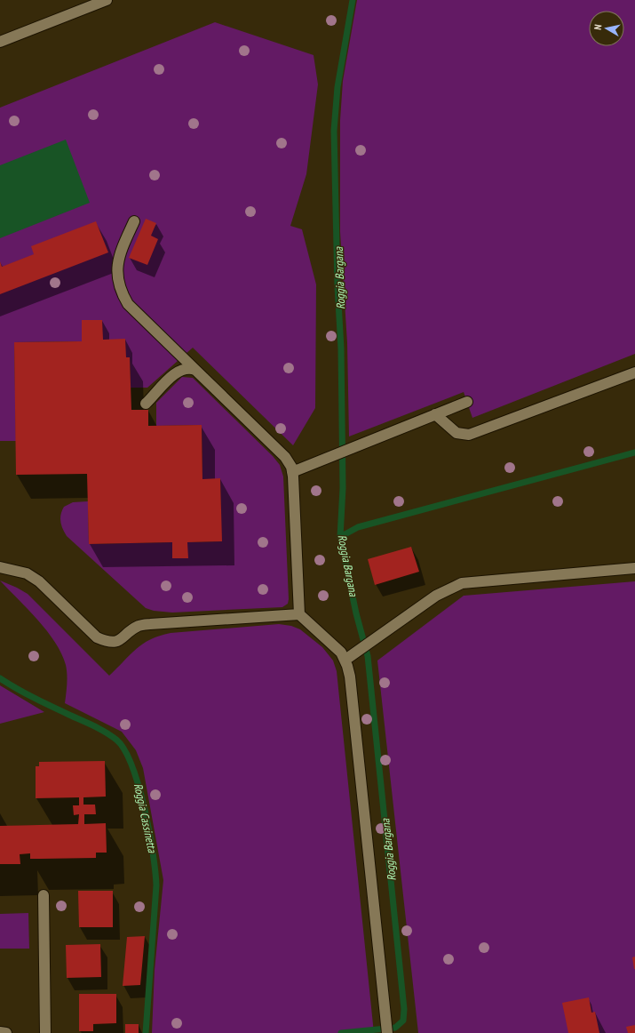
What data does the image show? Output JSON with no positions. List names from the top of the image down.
{
  "water": ["Roggia Bargana", "Roggia Cassinetta"],
  "north": "left"
}
